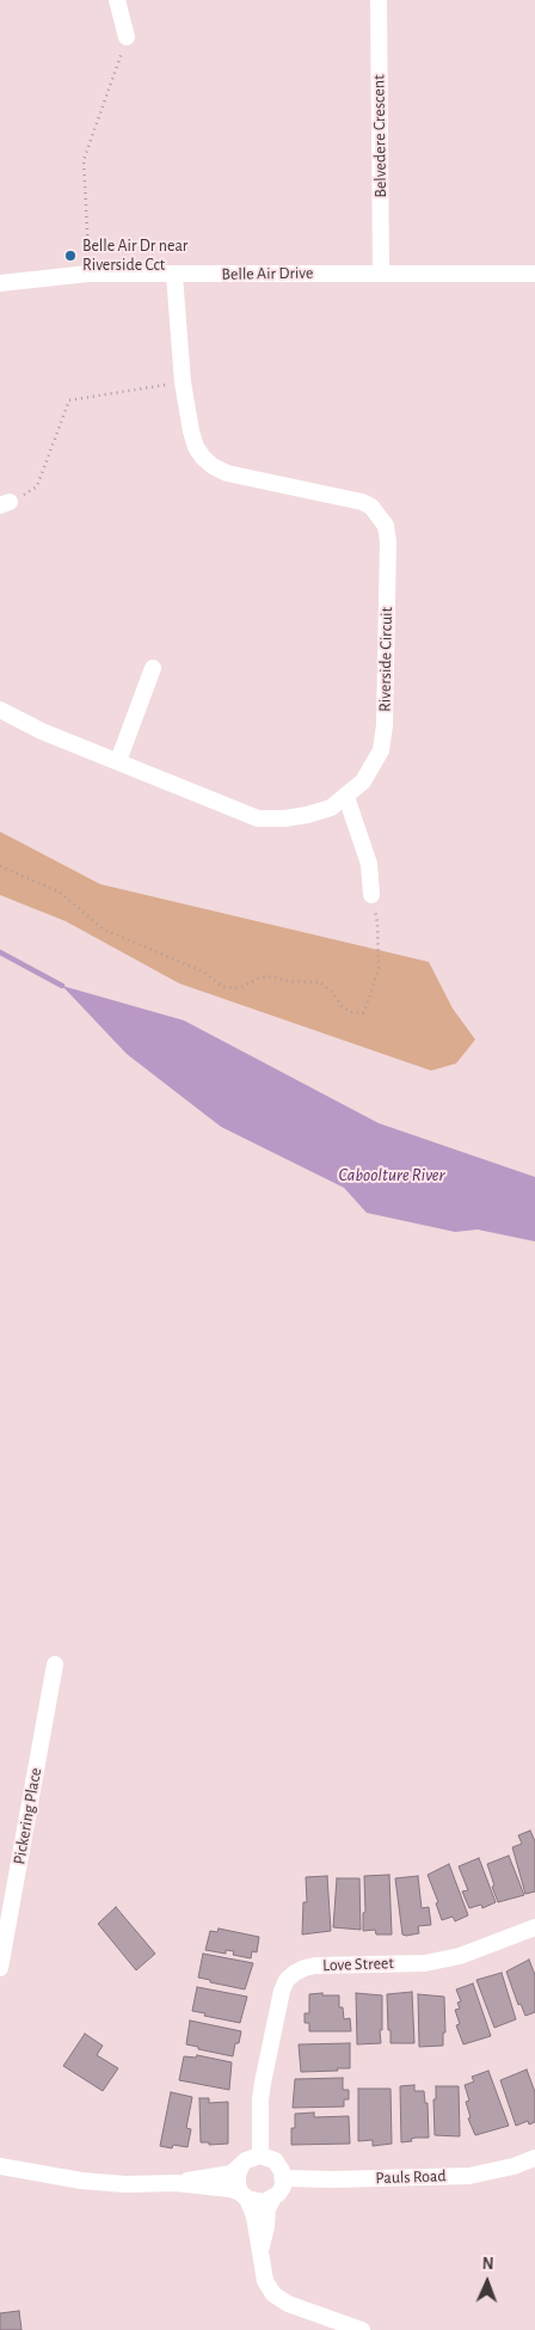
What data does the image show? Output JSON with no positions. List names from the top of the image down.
{
  "streets": {
    "street": [
      "Belvedere Crescent",
      "Belle Air Drive",
      "Riverside Circuit",
      "Pickering Place",
      "Love Street",
      "Pauls Road"
    ]
  },
  "crossings": [
    ["Belvedere Crescent", "Belle Air Drive"],
    ["Belle Air Drive", "Riverside Circuit"],
    ["Love Street", "Pauls Road"]
  ],
  "water": ["Caboolture River"],
  "places": ["Belle Air Dr near Riverside Cct"],
  "north": "top"
}
